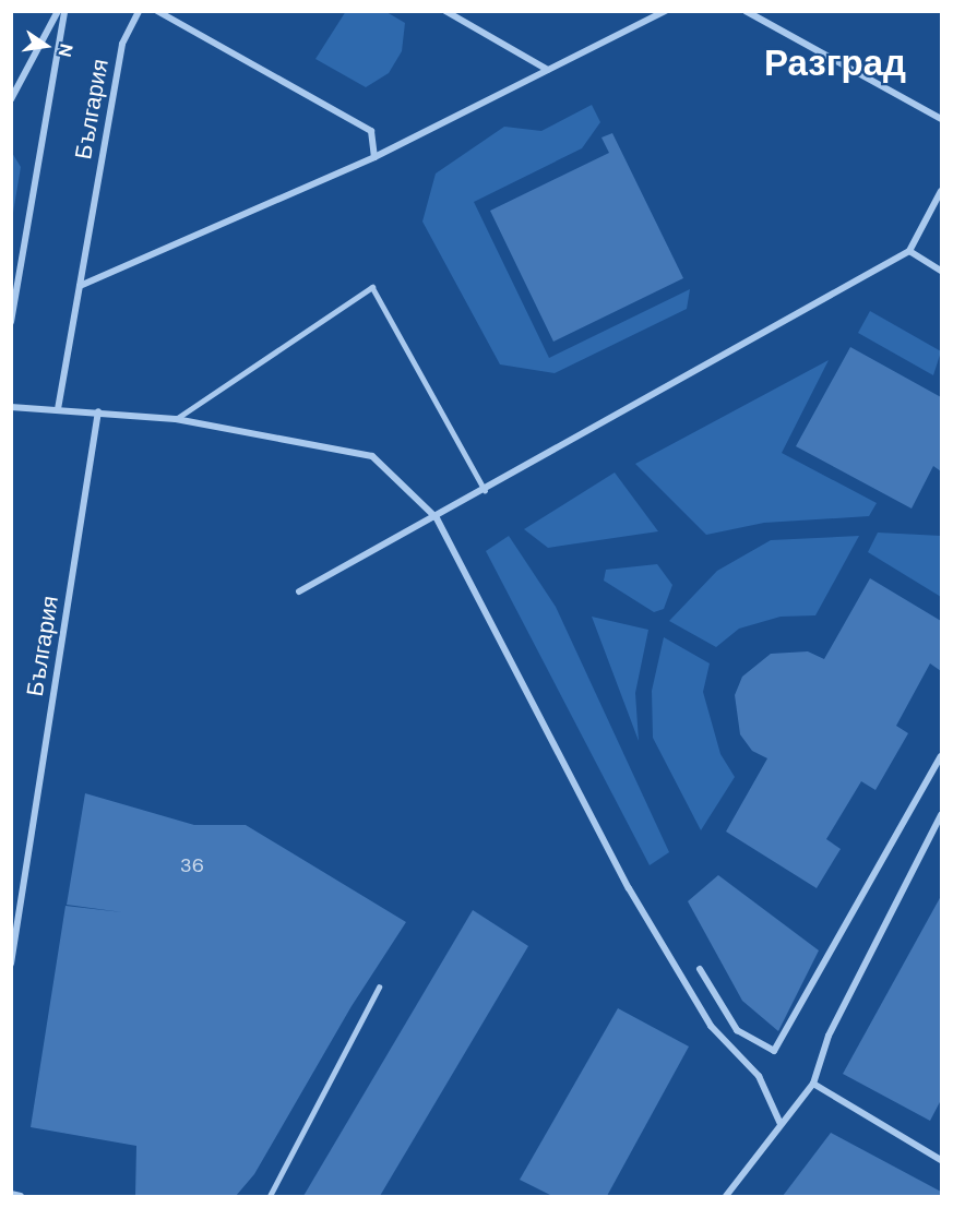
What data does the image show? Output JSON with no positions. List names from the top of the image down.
{
  "streets": {
    "street": ["България"]
  },
  "districts": ["Разград"],
  "house_numbers": ["36"],
  "north": "right"
}
